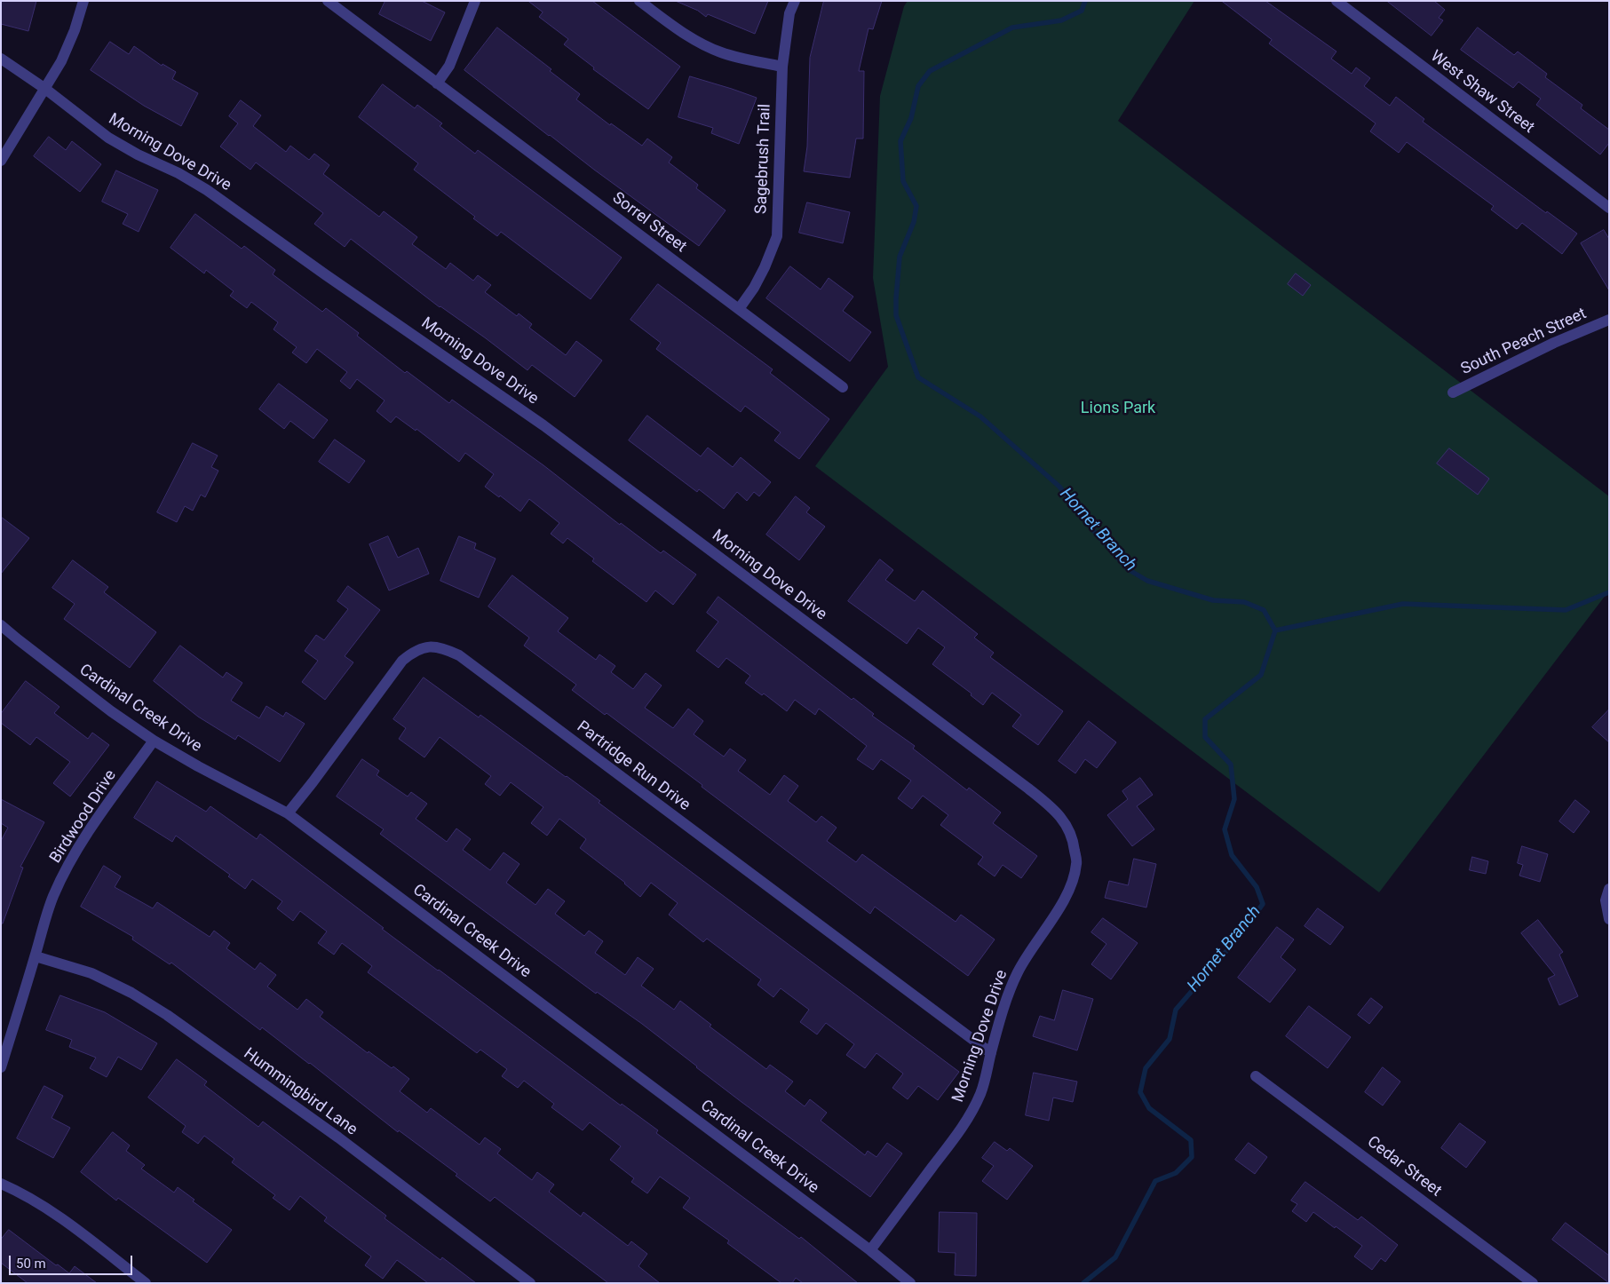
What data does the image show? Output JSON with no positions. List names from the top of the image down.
{
  "streets": {
    "street": [
      "West Shaw Street",
      "Morning Dove Drive",
      "Sagebrush Trail",
      "Sorrel Street",
      "South Peach Street",
      "Cardinal Creek Drive",
      "Partridge Run Drive",
      "Birdwood Drive",
      "Hummingbird Lane",
      "Cedar Street"
    ]
  },
  "crossings": [
    ["Morning Dove Drive", "Cardinal Creek Drive"],
    ["Morning Dove Drive", "Partridge Run Drive"],
    ["Sagebrush Trail", "Sorrel Street"],
    ["Cardinal Creek Drive", "Partridge Run Drive"],
    ["Cardinal Creek Drive", "Birdwood Drive"],
    ["Birdwood Drive", "Hummingbird Lane"]
  ],
  "water": ["Hornet Branch"],
  "parks": ["Lions Park"],
  "scale_bar": "50 m"
}
